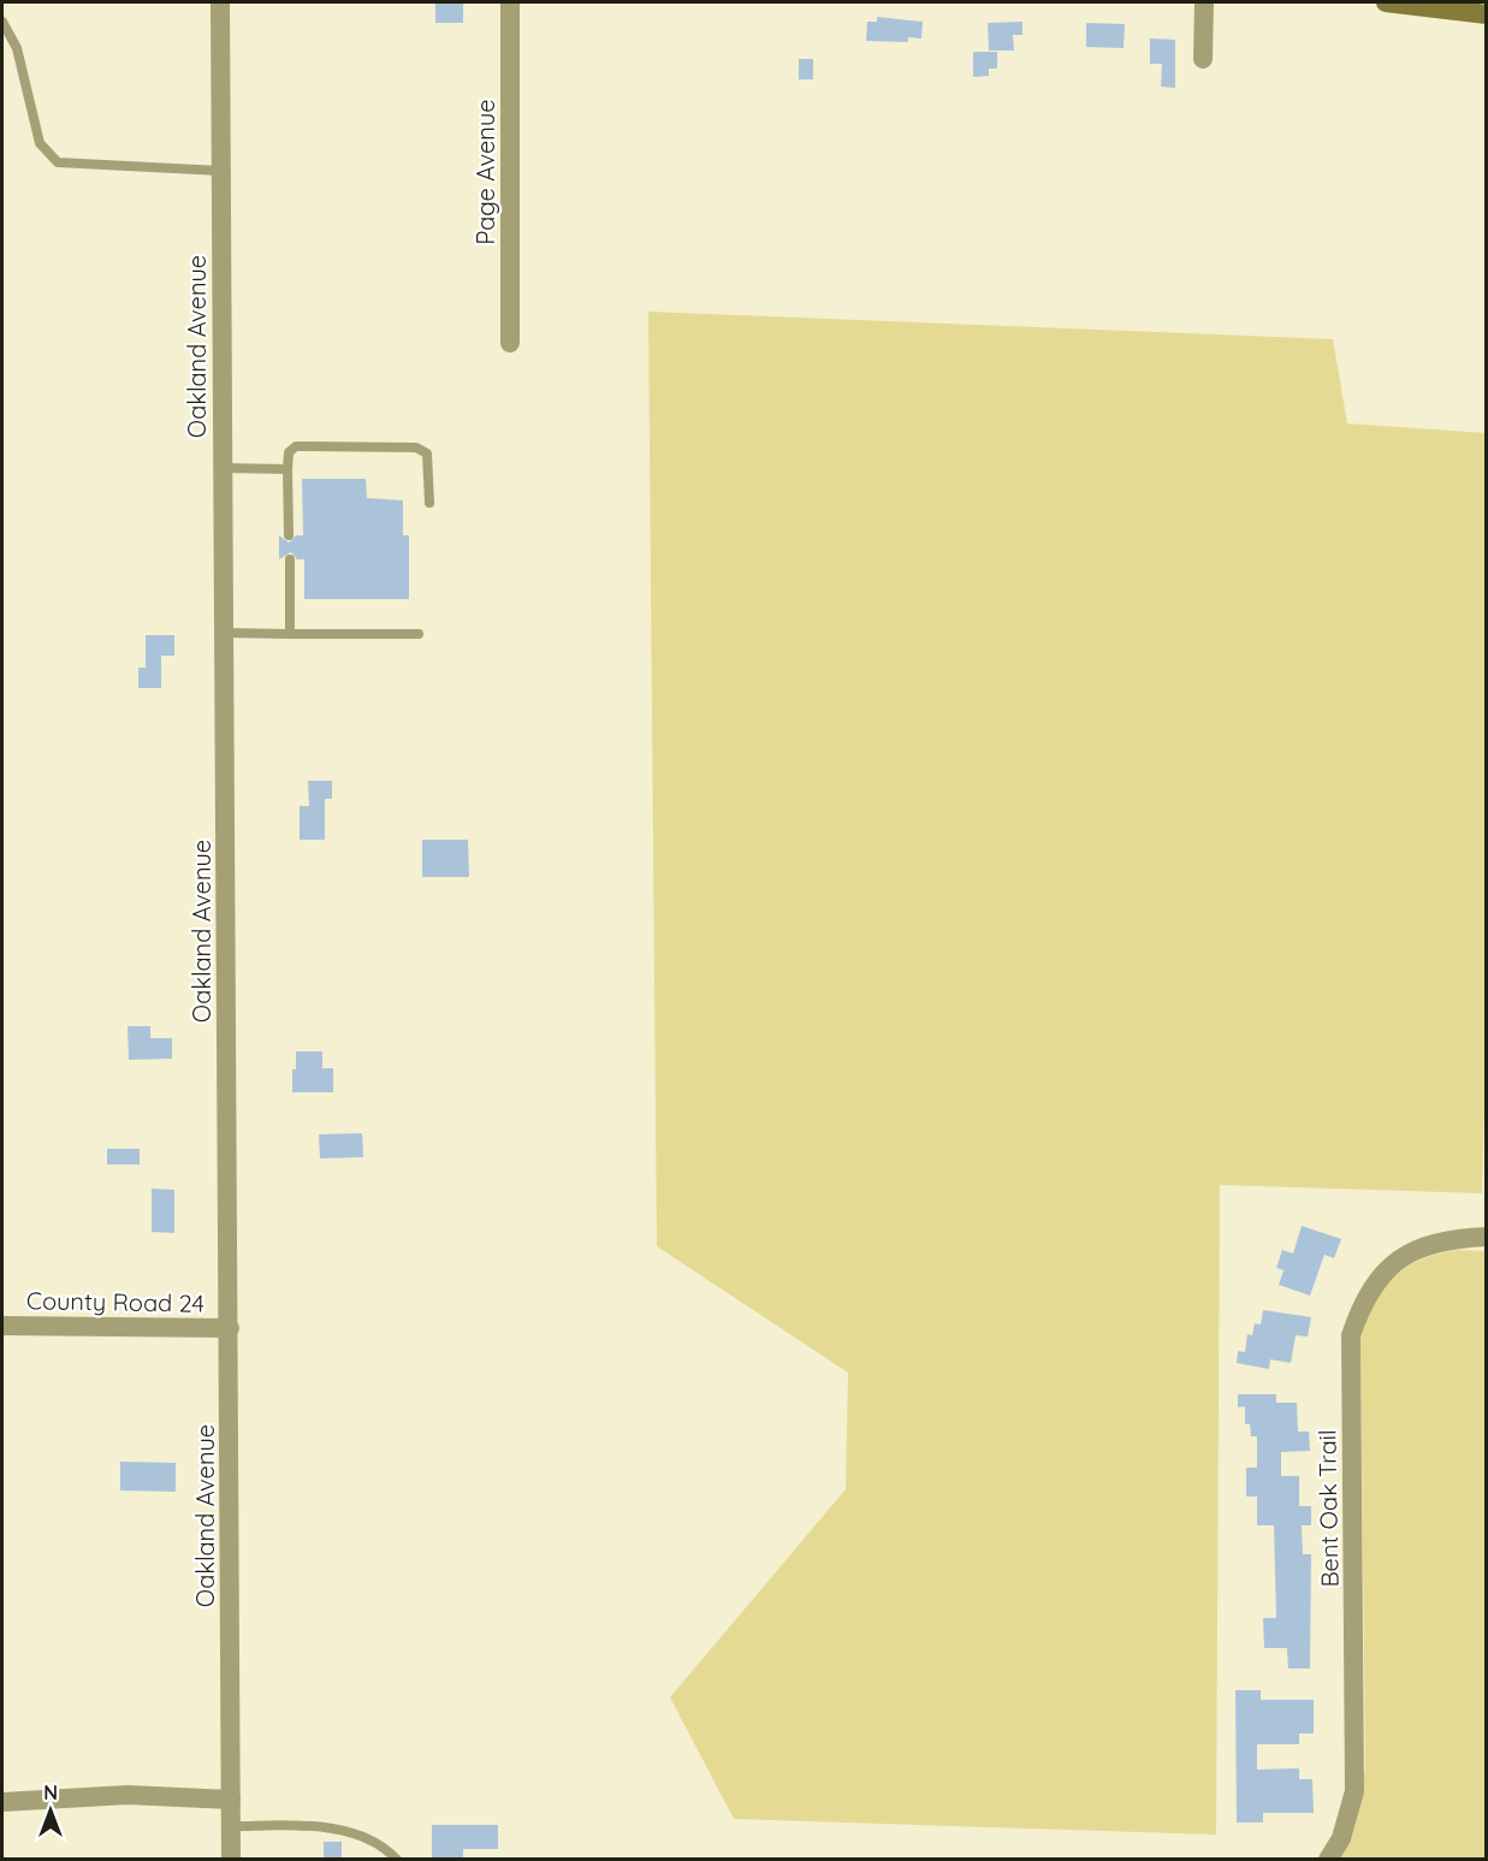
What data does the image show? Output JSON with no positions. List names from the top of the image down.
{
  "streets": {
    "street": [
      "Page Avenue",
      "Oakland Avenue",
      "County Road 24",
      "Bent Oak Trail"
    ]
  },
  "crossings": [
    ["Oakland Avenue", "County Road 24"]
  ],
  "north": "top"
}
